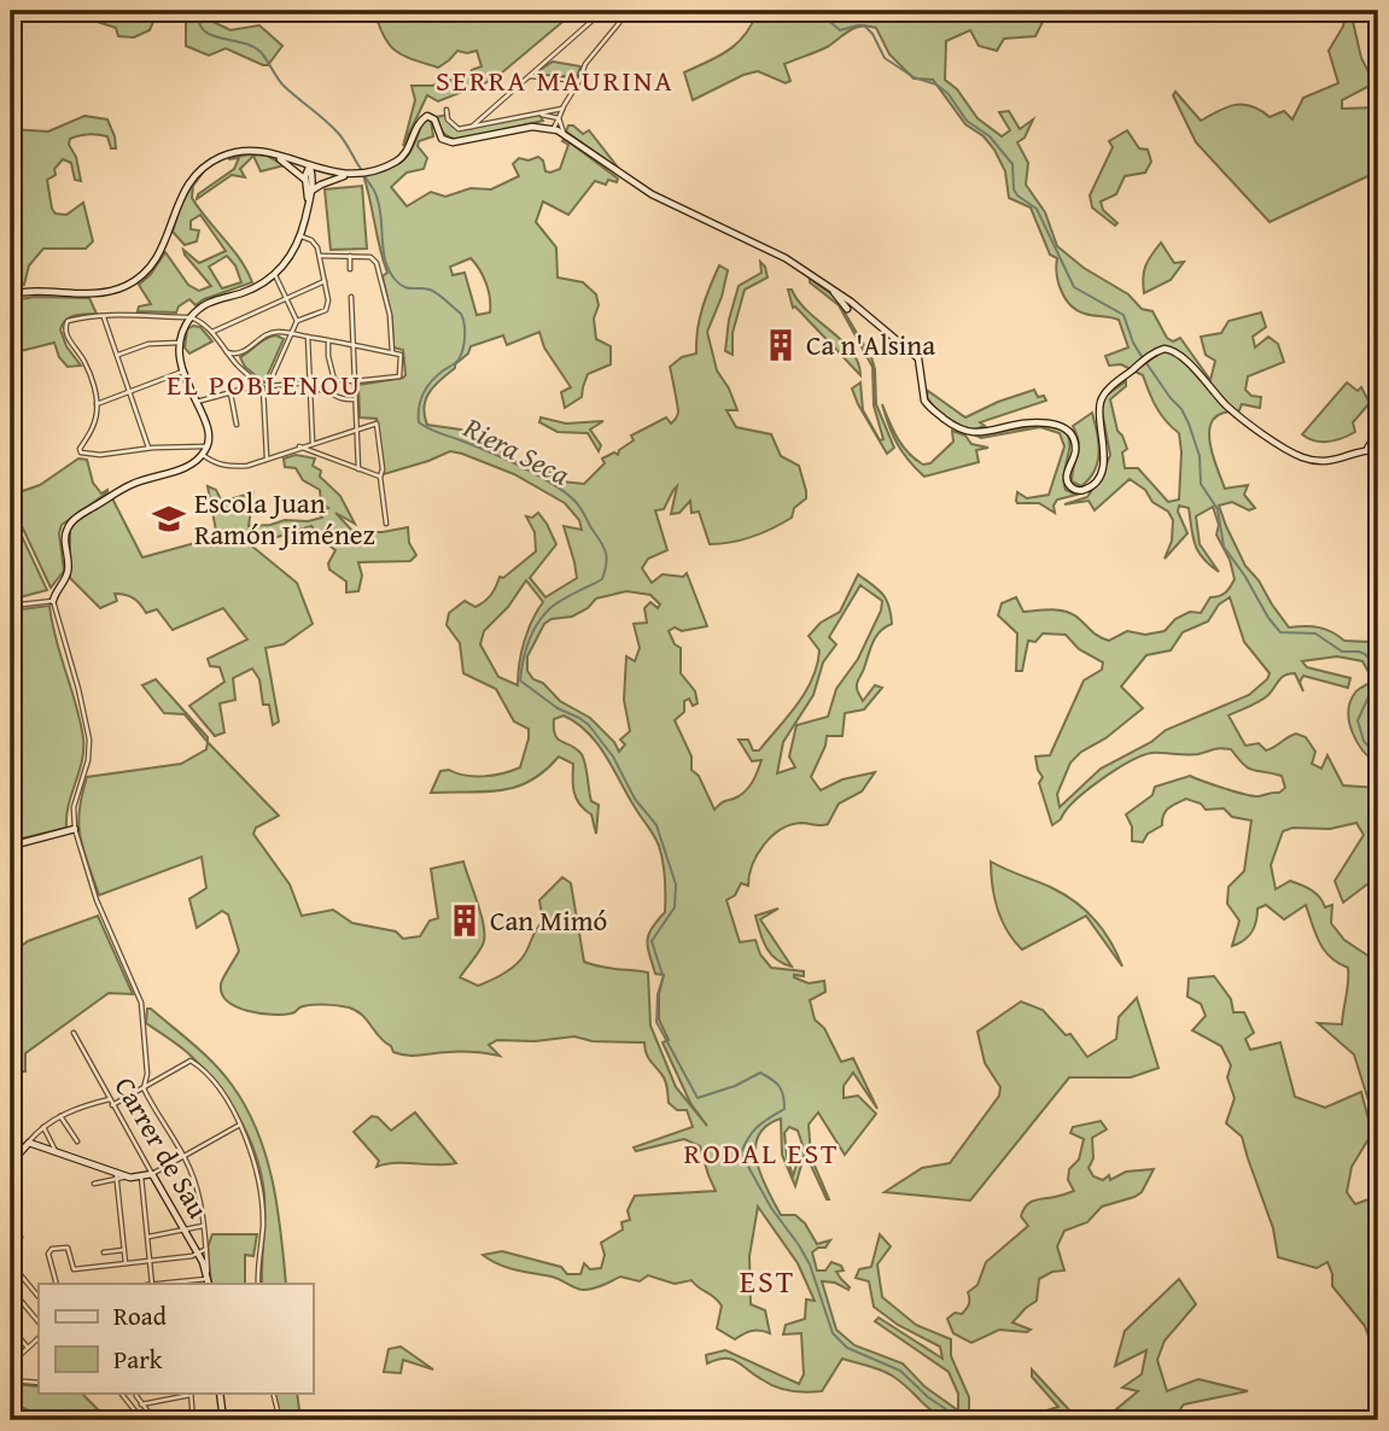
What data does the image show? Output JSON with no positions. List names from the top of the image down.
{
  "streets": {
    "main road": ["Carrer de Sau"]
  },
  "districts": [
    "SERRA MAURINA",
    "EL POBLENOU",
    "RODAL EST",
    "EST"
  ],
  "water": ["Riera Seca"],
  "places": {
    "building": ["Ca n'Alsina", "Can Mimó"],
    "school or university": ["Escola Juan Ramón Jiménez"]
  },
  "legend": ["Road", "Park"]
}
